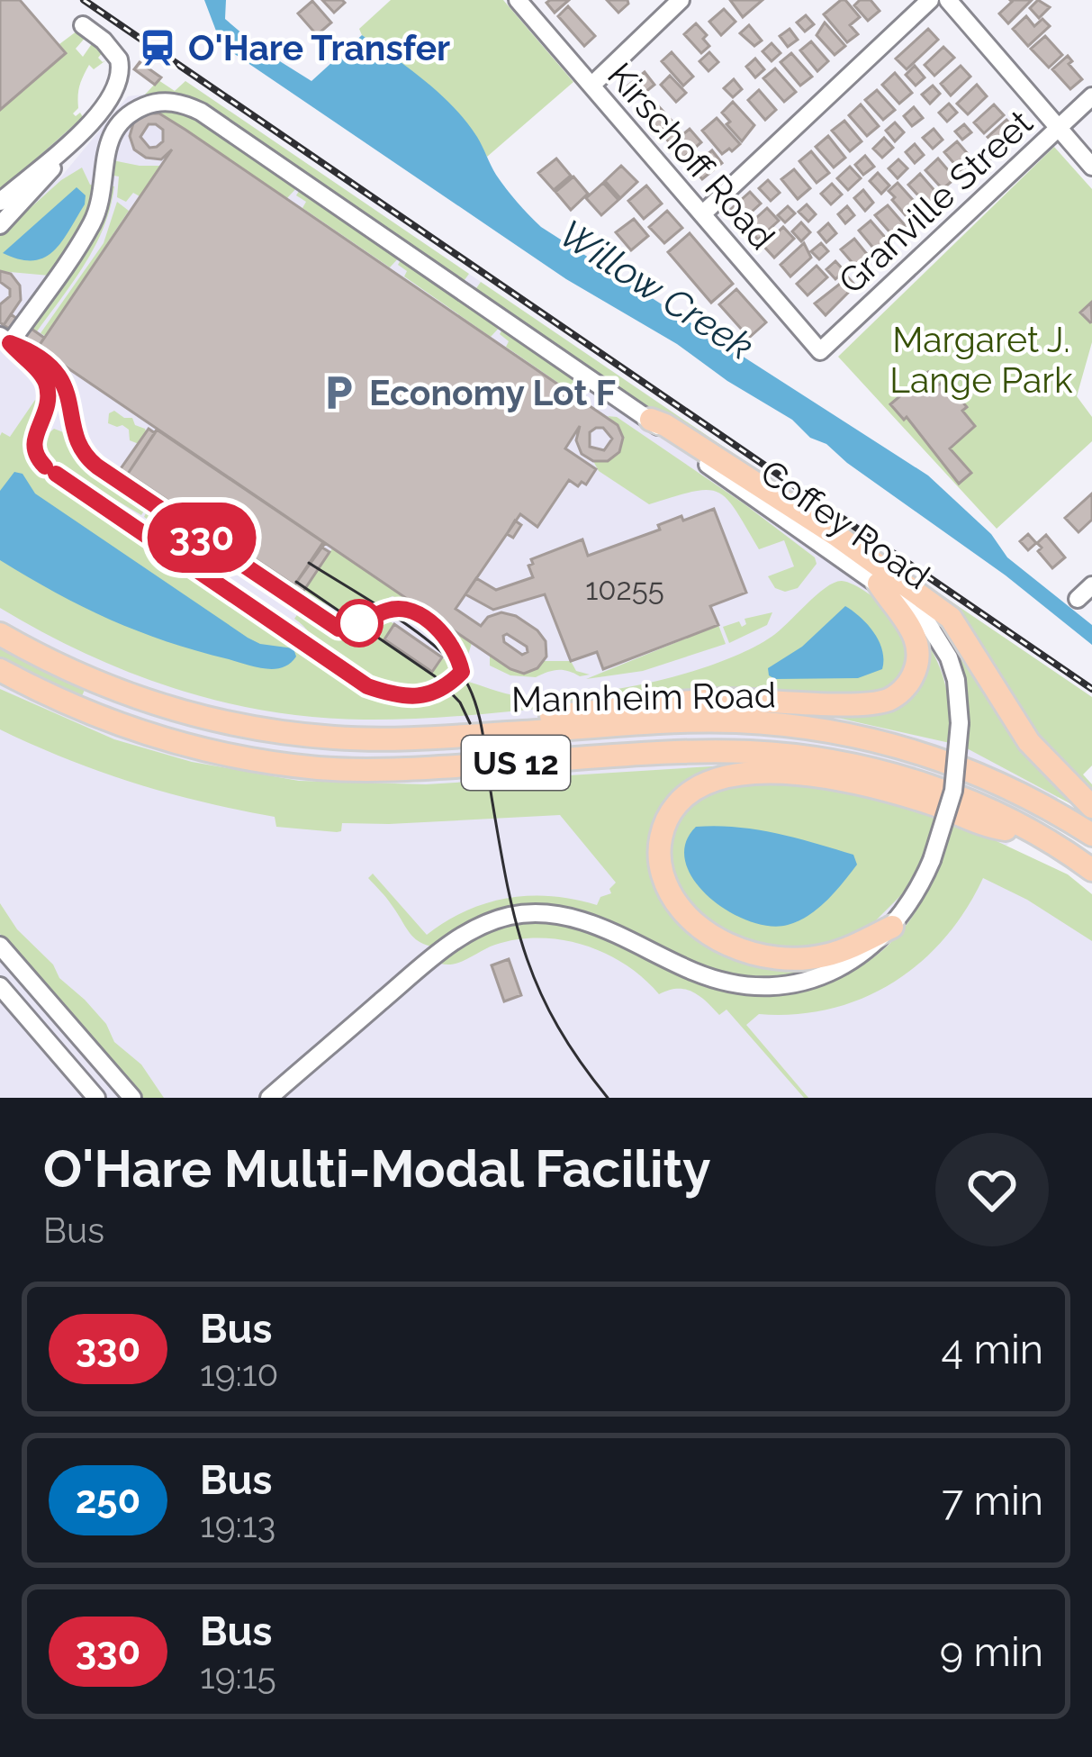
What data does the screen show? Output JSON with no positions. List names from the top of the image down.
{
  "streets": {
    "main road": ["Mannheim Road", "US 12"],
    "street": ["Kirschoff Road", "Granville Street", "Coffey Road"]
  },
  "crossings": [
    ["Kirschoff Road", "Granville Street"]
  ],
  "water": ["Willow Creek"],
  "parks": ["Margaret J. Lange Park"],
  "places": {
    "station": ["O'Hare Transfer"],
    "parking": ["Economy Lot F"]
  },
  "lines": ["bus line 330"],
  "house_numbers": ["10255"],
  "page": {
    "on_map": "330",
    "heading": ["O'Hare Multi-Modal Facility", "Bus"],
    "list": [
      {
        "mark": "330",
        "name": "Bus",
        "note": "19:10",
        "value": "4 min"
      },
      {
        "mark": "250",
        "name": "Bus",
        "note": "19:13",
        "value": "7 min"
      },
      {
        "mark": "330",
        "name": "Bus",
        "note": "19:15",
        "value": "9 min"
      }
    ]
  }
}
